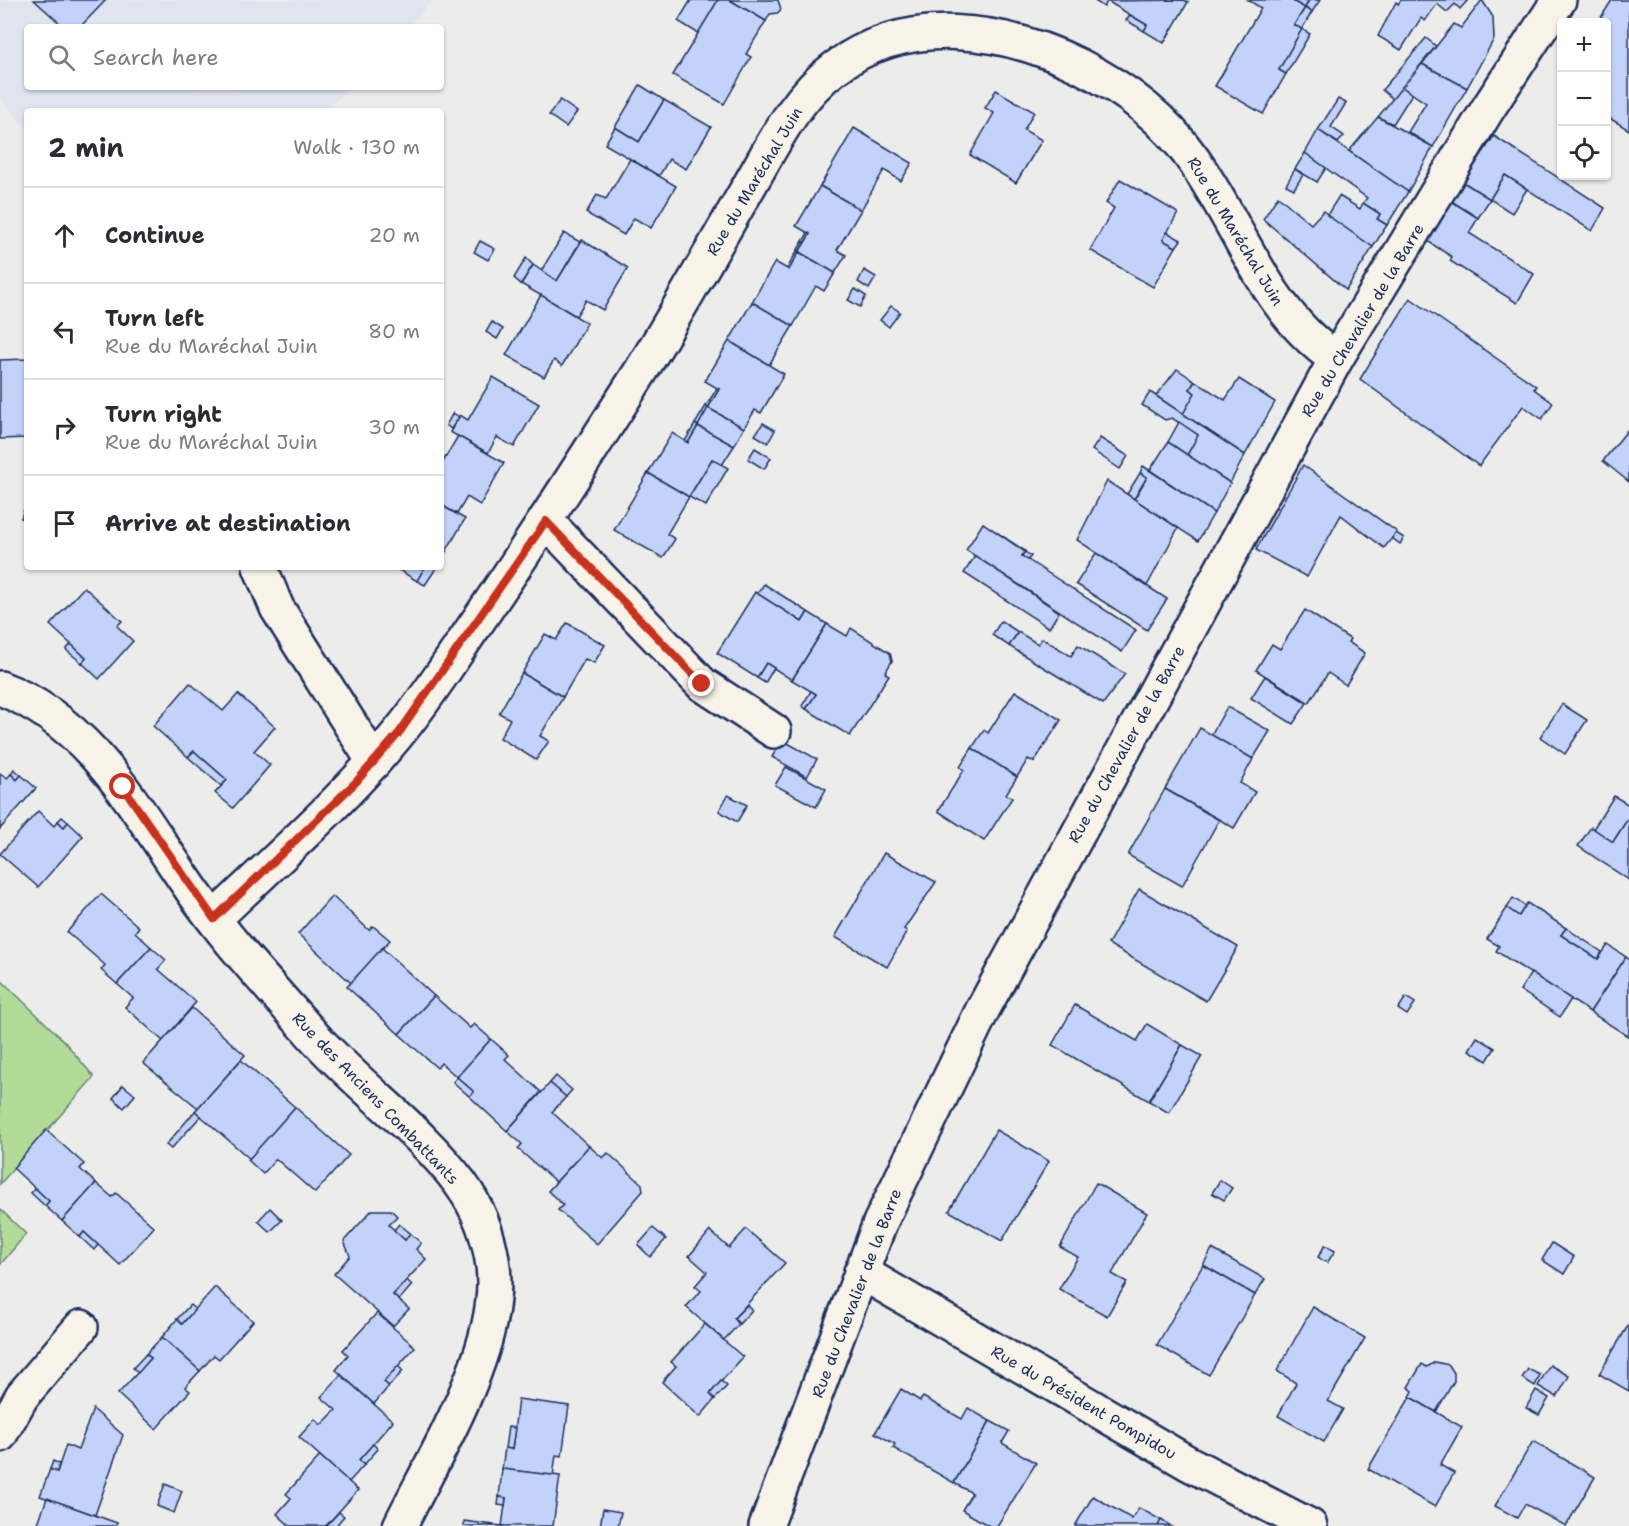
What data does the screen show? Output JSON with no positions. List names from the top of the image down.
{
  "streets": {
    "street": [
      "Rue du Maréchal Juin",
      "Rue du Chevalier de la Barre",
      "Rue des Anciens Combattants",
      "Rue du Président Pompidou"
    ]
  },
  "crossings": [
    ["Rue du Maréchal Juin", "Rue du Chevalier de la Barre"],
    ["Rue du Maréchal Juin", "Rue des Anciens Combattants"],
    ["Rue du Chevalier de la Barre", "Rue du Président Pompidou"]
  ],
  "page": {
    "map_buttons": ["+", "−"],
    "search": "Search here",
    "heading": ["2 min", "Walk · 130 m"],
    "list": [
      ["Continue", "20 m"],
      ["Turn left", "Rue du Maréchal Juin", "80 m"],
      ["Turn right", "Rue du Maréchal Juin", "30 m"],
      "Arrive at destination"
    ]
  }
}
